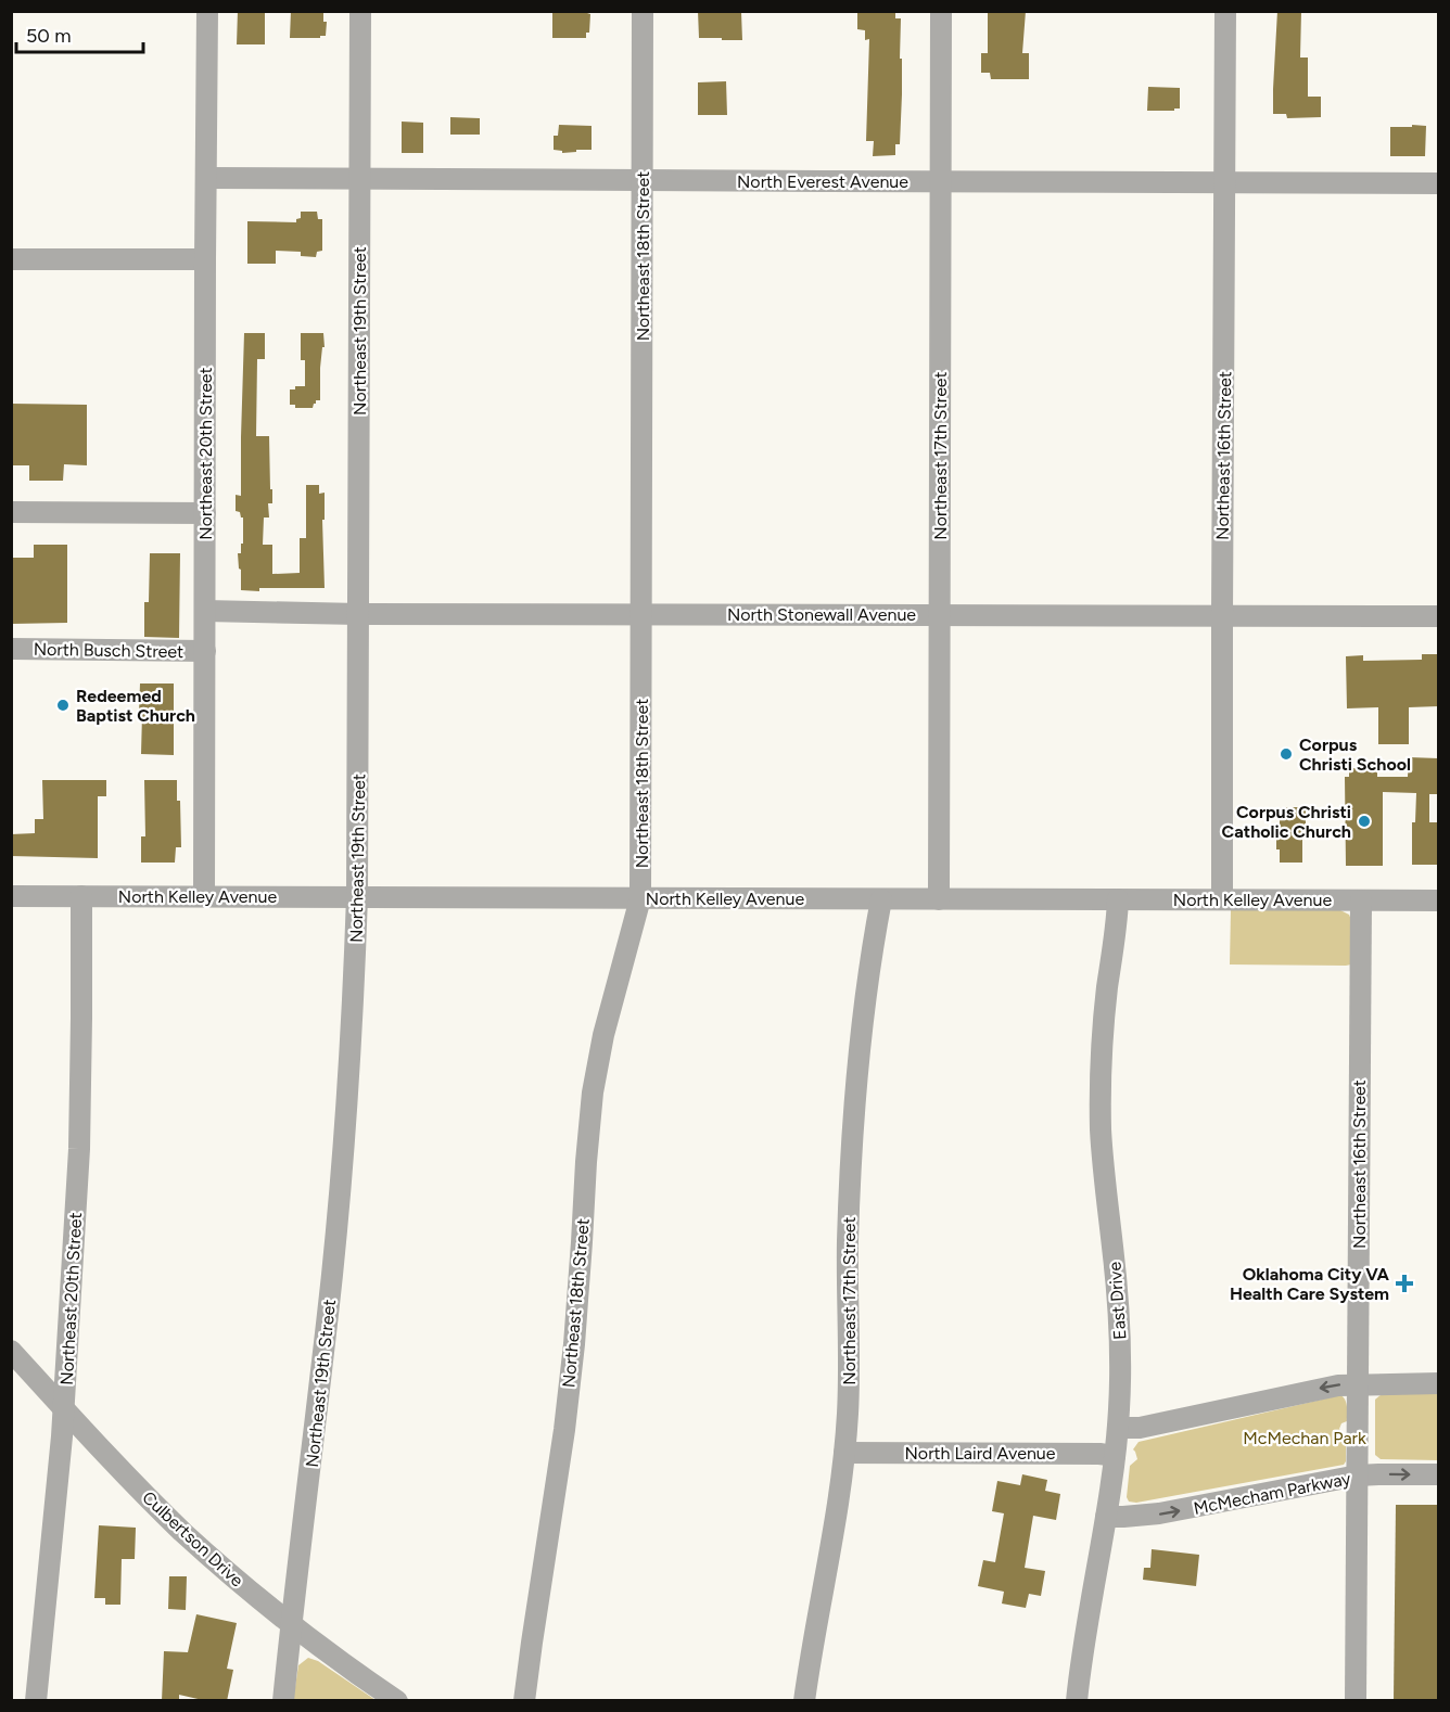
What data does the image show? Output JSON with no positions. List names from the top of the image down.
{
  "streets": {
    "street": [
      "North Everest Avenue",
      "Northeast 18th Street",
      "Northeast 19th Street",
      "Northeast 20th Street",
      "Northeast 17th Street",
      "Northeast 16th Street",
      "North Stonewall Avenue",
      "North Busch Street",
      "North Kelley Avenue",
      "East Drive",
      "North Laird Avenue",
      "McMecham Parkway",
      "Culbertson Drive"
    ]
  },
  "crossings": [
    ["North Everest Avenue", "Northeast 18th Street"],
    ["North Everest Avenue", "Northeast 19th Street"],
    ["North Everest Avenue", "Northeast 20th Street"],
    ["North Everest Avenue", "Northeast 17th Street"],
    ["North Everest Avenue", "Northeast 16th Street"],
    ["Northeast 18th Street", "North Stonewall Avenue"],
    ["Northeast 18th Street", "North Kelley Avenue"],
    ["Northeast 19th Street", "North Stonewall Avenue"],
    ["Northeast 19th Street", "North Kelley Avenue"],
    ["Northeast 19th Street", "Culbertson Drive"],
    ["Northeast 20th Street", "North Stonewall Avenue"],
    ["Northeast 20th Street", "North Busch Street"],
    ["Northeast 20th Street", "North Kelley Avenue"],
    ["Northeast 20th Street", "Culbertson Drive"],
    ["Northeast 17th Street", "North Stonewall Avenue"],
    ["Northeast 17th Street", "North Kelley Avenue"],
    ["Northeast 17th Street", "North Laird Avenue"],
    ["Northeast 16th Street", "North Stonewall Avenue"],
    ["Northeast 16th Street", "North Kelley Avenue"],
    ["Northeast 16th Street", "McMecham Parkway"],
    ["North Kelley Avenue", "East Drive"],
    ["East Drive", "North Laird Avenue"],
    ["East Drive", "McMecham Parkway"]
  ],
  "parks": ["McMechan Park"],
  "places": {
    "other": ["Redeemed Baptist Church", "Corpus Christi School", "Corpus Christi Catholic Church"],
    "health": ["Oklahoma City VA Health Care System"]
  },
  "scale_bar": "50 m"
}
